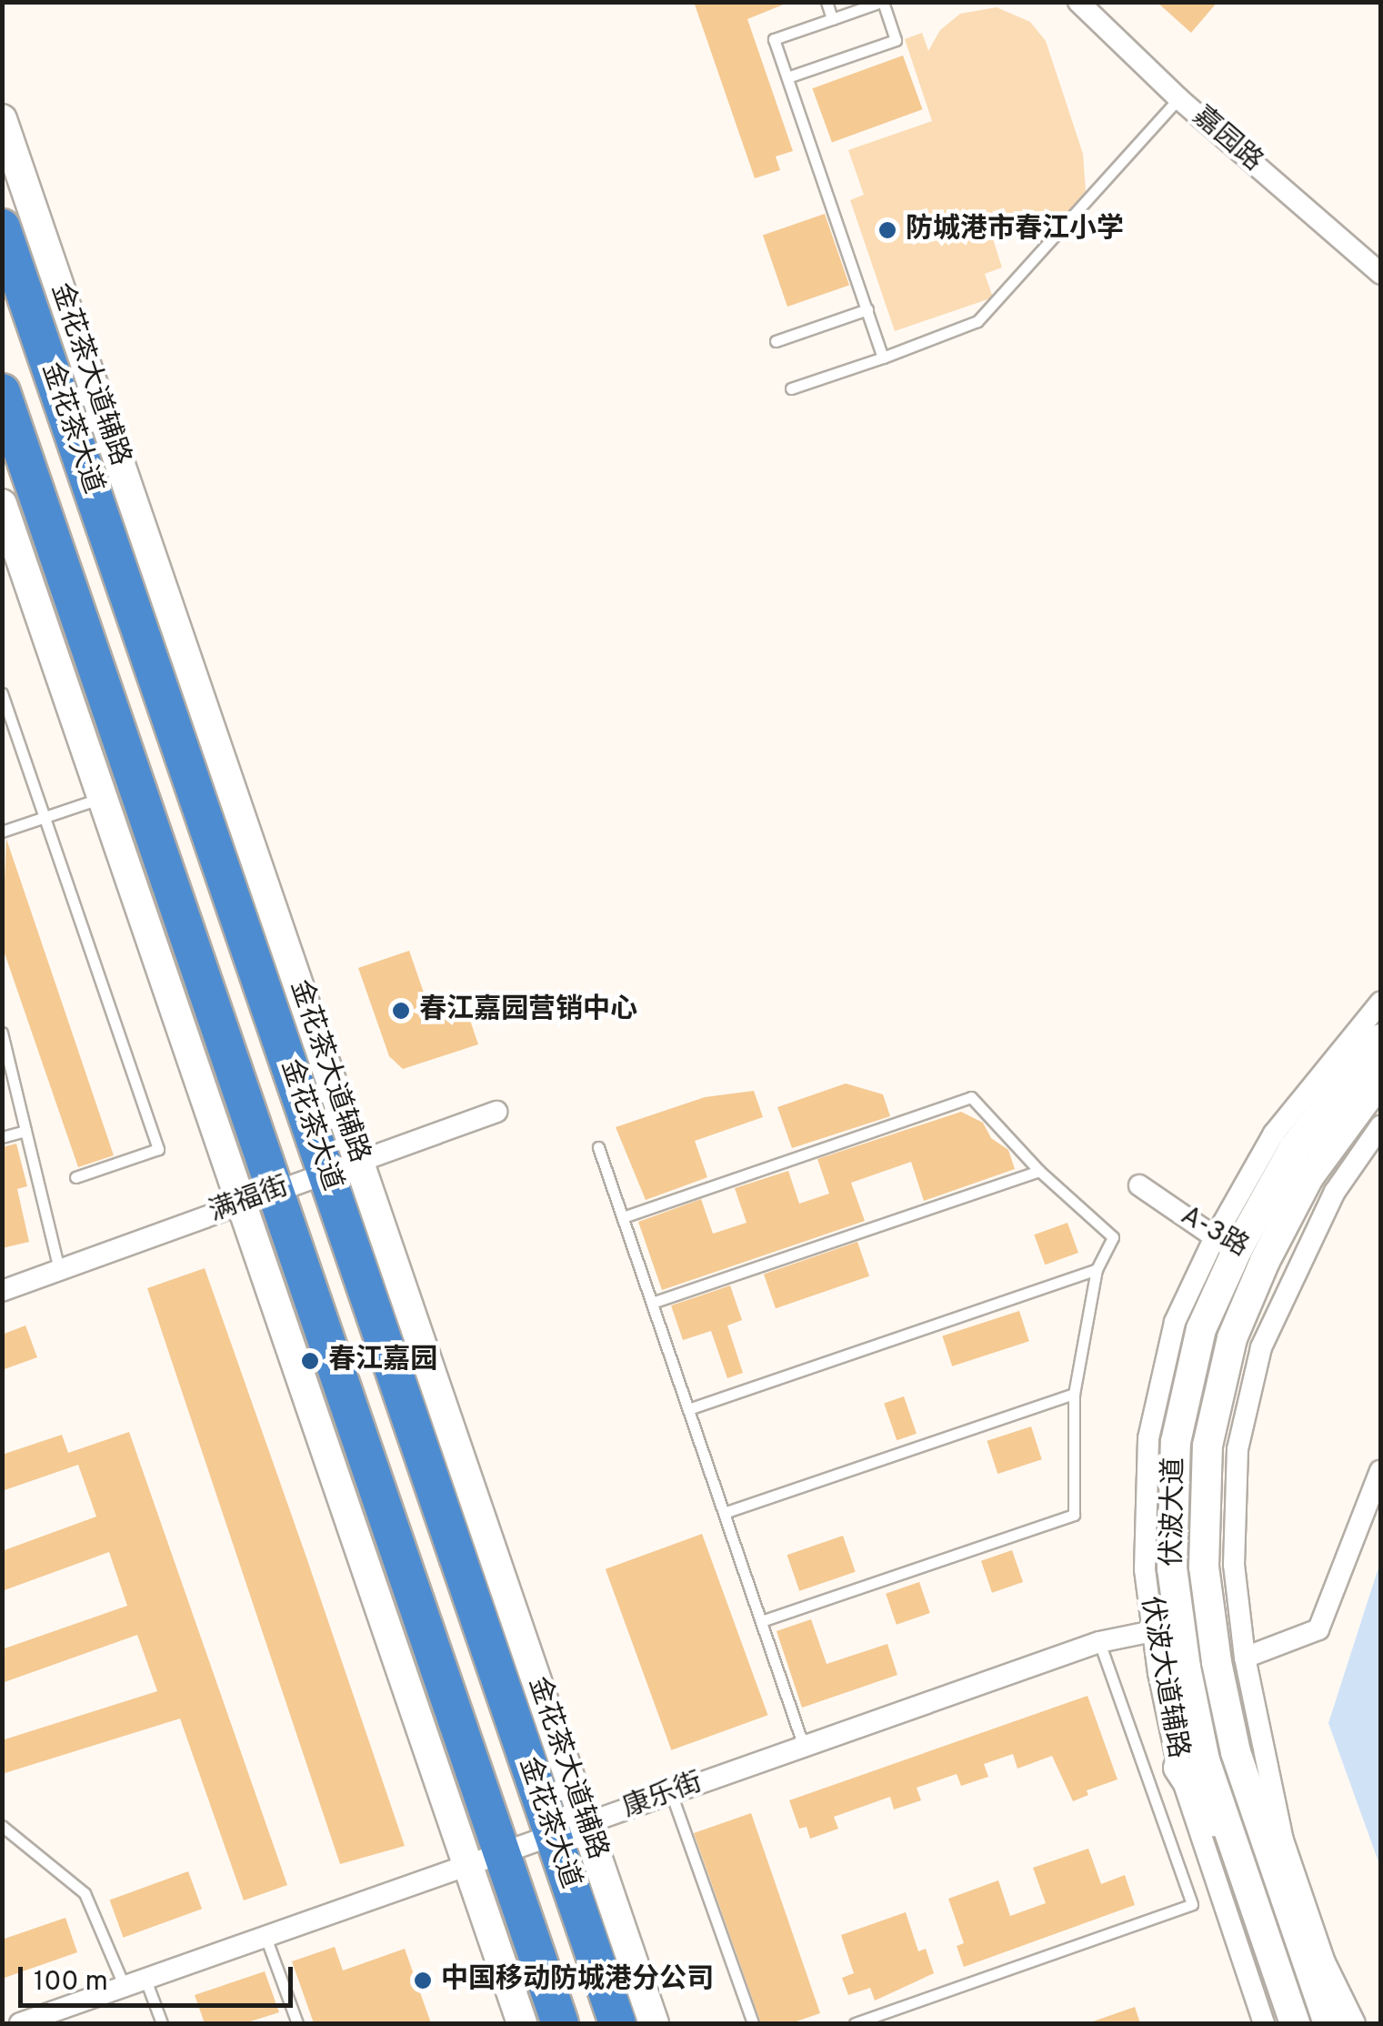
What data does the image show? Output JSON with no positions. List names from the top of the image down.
{
  "streets": {
    "highway": ["金花茶大道"],
    "street": [
      "嘉园路",
      "金花茶大道辅路",
      "满福街",
      "A-3路",
      "伏波大道",
      "伏波大道辅路",
      "康乐街"
    ]
  },
  "crossings": [
    ["金花茶大道辅路", "金花茶大道"],
    ["金花茶大道辅路", "满福街"],
    ["金花茶大道辅路", "康乐街"],
    ["金花茶大道", "满福街"],
    ["金花茶大道", "康乐街"],
    ["A-3路", "伏波大道"],
    ["A-3路", "伏波大道辅路"],
    ["伏波大道", "伏波大道辅路"],
    ["伏波大道辅路", "康乐街"]
  ],
  "places": [
    "防城港市春江小学",
    "春江嘉园营销中心",
    "春江嘉园",
    "中国移动防城港分公司"
  ],
  "scale_bar": "100 m"
}
